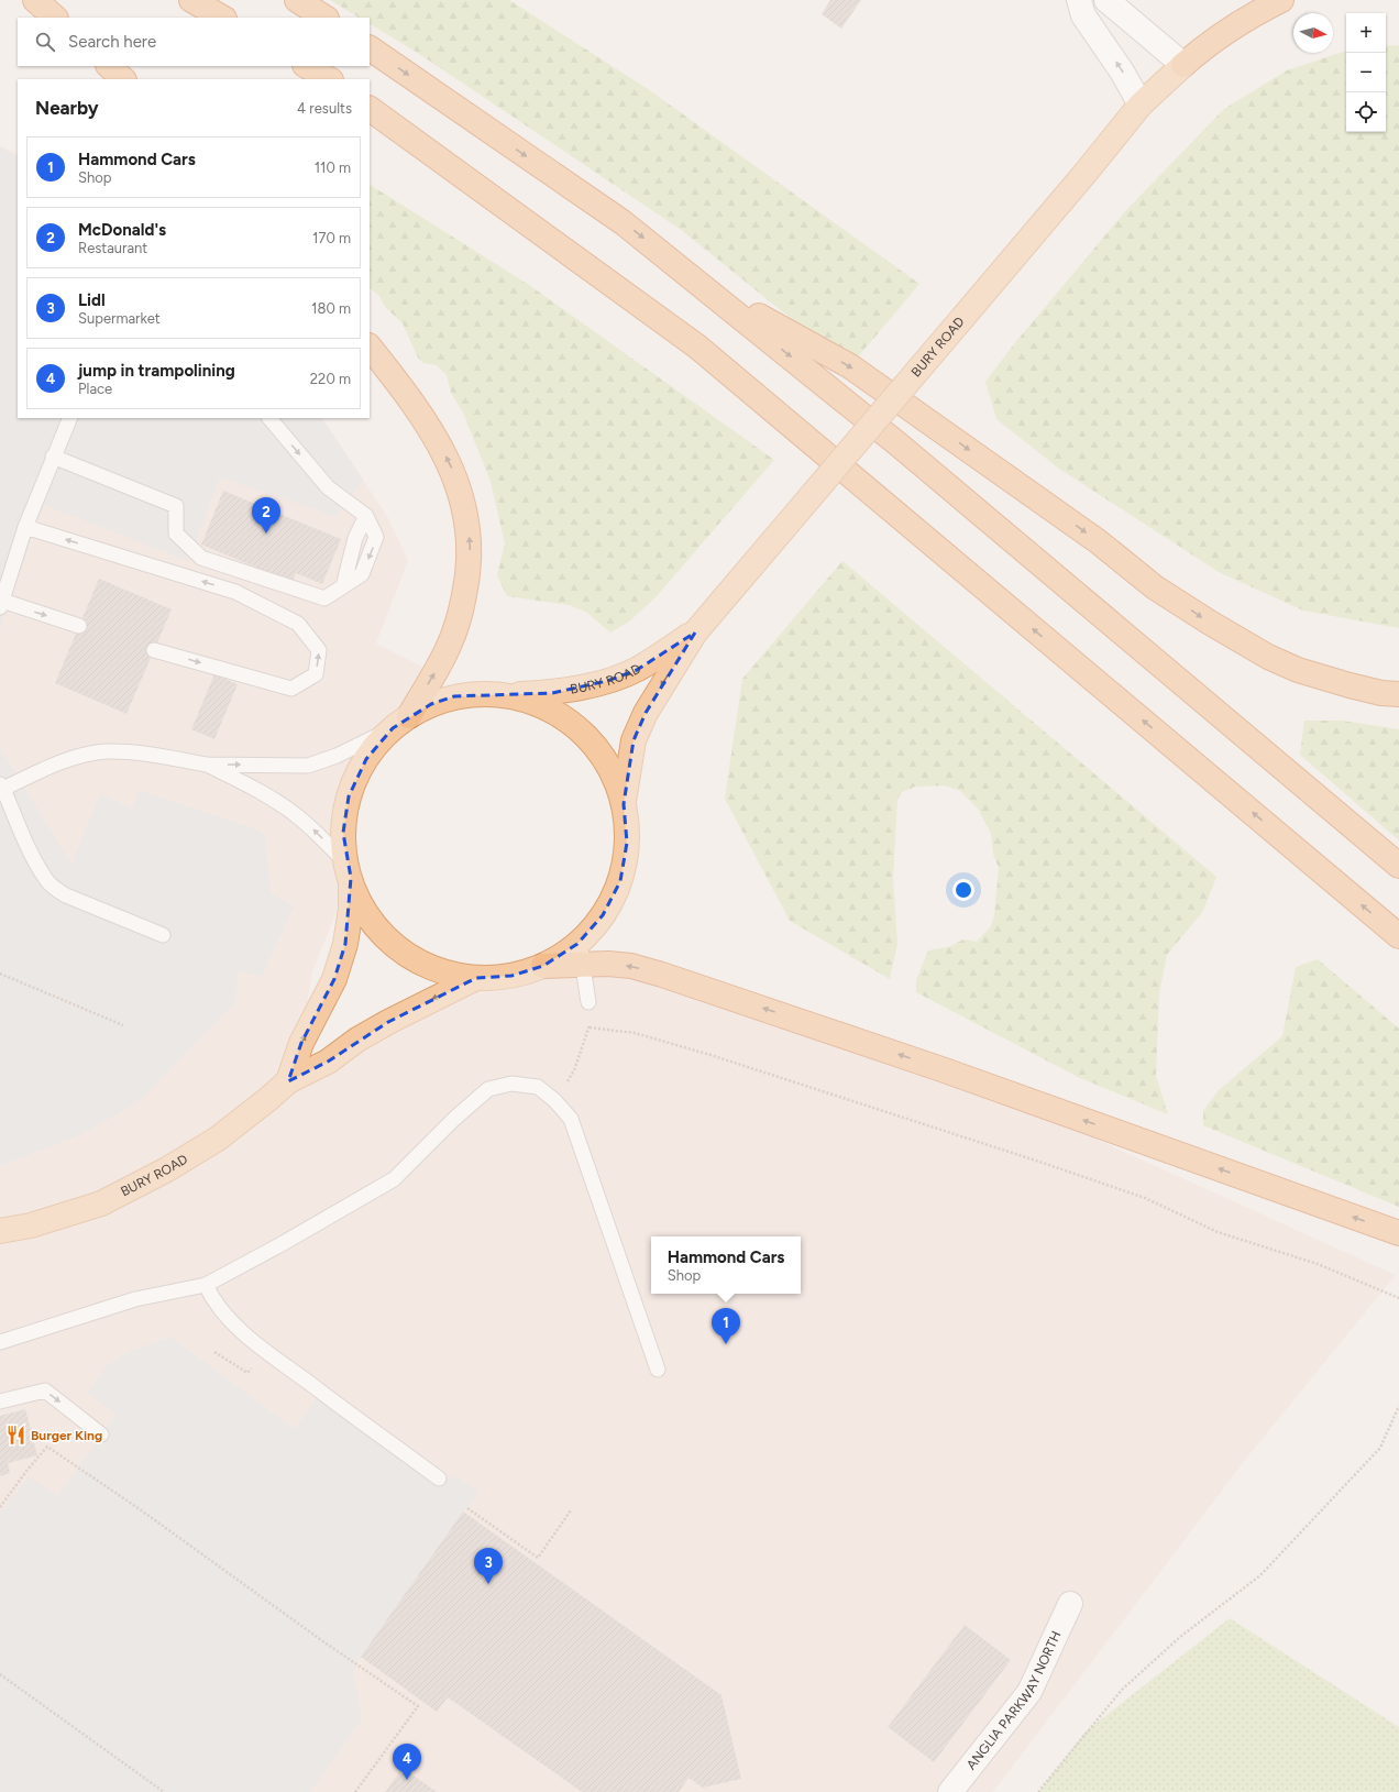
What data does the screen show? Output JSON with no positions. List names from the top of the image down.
{
  "streets": {
    "main road": ["BURY ROAD"],
    "street": ["ANGLIA PARKWAY NORTH"]
  },
  "places": {
    "restaurant": ["Burger King"]
  },
  "north": "right",
  "page": {
    "map_buttons": ["+", "−"],
    "search": "Search here",
    "heading": ["Nearby", "4 results"],
    "list": [
      {
        "mark": "1",
        "name": "Hammond Cars",
        "note": "Shop",
        "value": "110 m"
      },
      {
        "mark": "2",
        "name": "McDonald's",
        "note": "Restaurant",
        "value": "170 m"
      },
      {
        "mark": "3",
        "name": "Lidl",
        "note": "Supermarket",
        "value": "180 m"
      },
      {
        "mark": "4",
        "name": "jump in trampolining",
        "note": "Place",
        "value": "220 m"
      }
    ],
    "pins": [
      "2",
      "1",
      "3",
      "4"
    ],
    "popup": ["Hammond Cars", "Shop"]
  }
}
